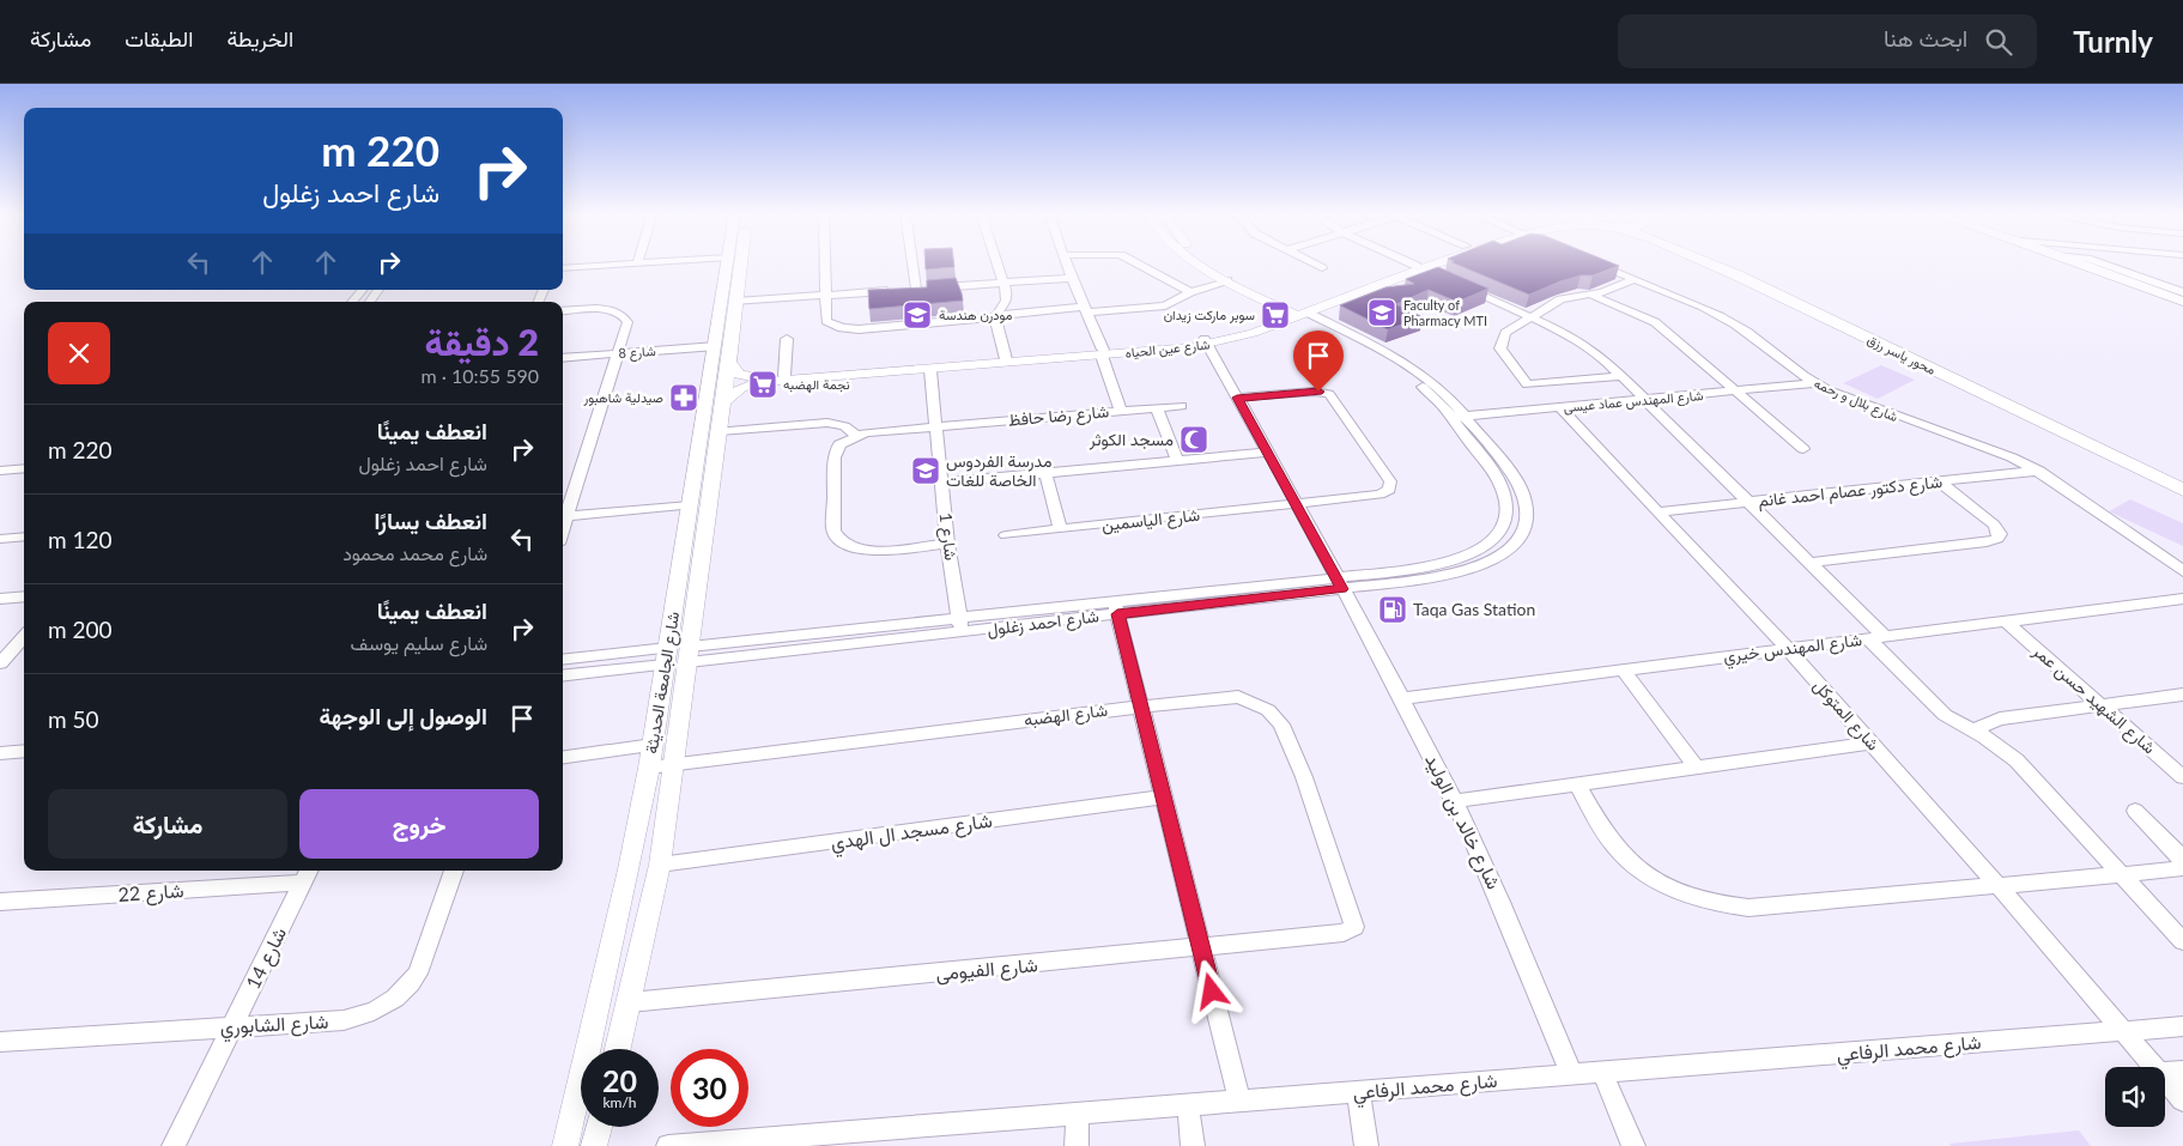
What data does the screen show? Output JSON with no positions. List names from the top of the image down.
{
  "streets": {
    "main road": ["محور ياسر رزق"],
    "street": [
      "شارع عين الحياه",
      "شارع 8",
      "شارع بلال و رحمه",
      "شارع المهندس عماد عيسى",
      "شارع رضا حافظ",
      "شارع دكتور عصام احمد غانم",
      "شارع الياسمين",
      "شارع 1",
      "شارع احمد زغلول",
      "شارع المهندس خيري",
      "شارع الجامعة الحديثة",
      "شارع الشهيد حسن عمر",
      "شارع الهضبه",
      "شارع المتوكل",
      "شارع خالد بن الوليد",
      "شارع مسجد ال الهدي",
      "شارع 22",
      "شارع 14",
      "شارع الفيومى",
      "شارع الشابوري",
      "شارع محمد الرفاعي"
    ]
  },
  "crossings": [
    ["شارع عين الحياه", "شارع 1"],
    ["شارع عين الحياه", "شارع احمد زغلول"],
    ["شارع عين الحياه", "شارع الجامعة الحديثة"],
    ["شارع عين الحياه", "شارع خالد بن الوليد"],
    ["شارع 8", "شارع الجامعة الحديثة"],
    ["شارع بلال و رحمه", "شارع المهندس عماد عيسى"],
    ["شارع بلال و رحمه", "شارع دكتور عصام احمد غانم"],
    ["شارع المهندس عماد عيسى", "شارع احمد زغلول"],
    ["شارع المهندس عماد عيسى", "شارع المتوكل"],
    ["شارع رضا حافظ", "شارع 1"],
    ["شارع دكتور عصام احمد غانم", "شارع المتوكل"],
    ["شارع الياسمين", "شارع خالد بن الوليد"],
    ["شارع 1", "شارع احمد زغلول"],
    ["شارع احمد زغلول", "شارع الجامعة الحديثة"],
    ["شارع احمد زغلول", "شارع خالد بن الوليد"],
    ["شارع المهندس خيري", "شارع الشهيد حسن عمر"],
    ["شارع المهندس خيري", "شارع المتوكل"],
    ["شارع المهندس خيري", "شارع خالد بن الوليد"],
    ["شارع الجامعة الحديثة", "شارع الهضبه"],
    ["شارع الجامعة الحديثة", "شارع مسجد ال الهدي"],
    ["شارع الجامعة الحديثة", "شارع الفيومى"],
    ["شارع الهضبه", "شارع الفيومى"],
    ["شارع المتوكل", "شارع محمد الرفاعي"],
    ["شارع خالد بن الوليد", "شارع محمد الرفاعي"],
    ["شارع 22", "شارع 14"],
    ["شارع 14", "شارع الشابوري"]
  ],
  "places": {
    "school or university": ["Faculty of Pharmacy MTI", "مودرن هندسة", "مدرسة الفردوس الخاصة للغات"],
    "supermarket": ["سوبر ماركت زيدان", "نجمة الهضبه"],
    "pharmacy": ["صيدلية شاهبور"],
    "mosque": ["مسجد الكوثر"],
    "fuel station": ["Taqa Gas Station"]
  },
  "page": {
    "header": "Turnly",
    "search": "ابحث هنا",
    "nav": ["الخريطة", "الطبقات", "مشاركة"],
    "turn": ["220 m", "شارع احمد زغلول"],
    "heading": ["2 دقيقة", "590 m · 10:55"],
    "list": [
      {
        "name": "انعطف يمينًا",
        "note": "شارع احمد زغلول",
        "value": "220 m"
      },
      {
        "name": "انعطف يسارًا",
        "note": "شارع محمد محمود",
        "value": "120 m"
      },
      {
        "name": "انعطف يمينًا",
        "note": "شارع سليم يوسف",
        "value": "200 m"
      },
      {
        "name": "الوصول إلى الوجهة",
        "value": "50 m"
      }
    ],
    "buttons": ["خروج", "مشاركة"],
    "speed": "20 km/h",
    "limit": "30"
  }
}
